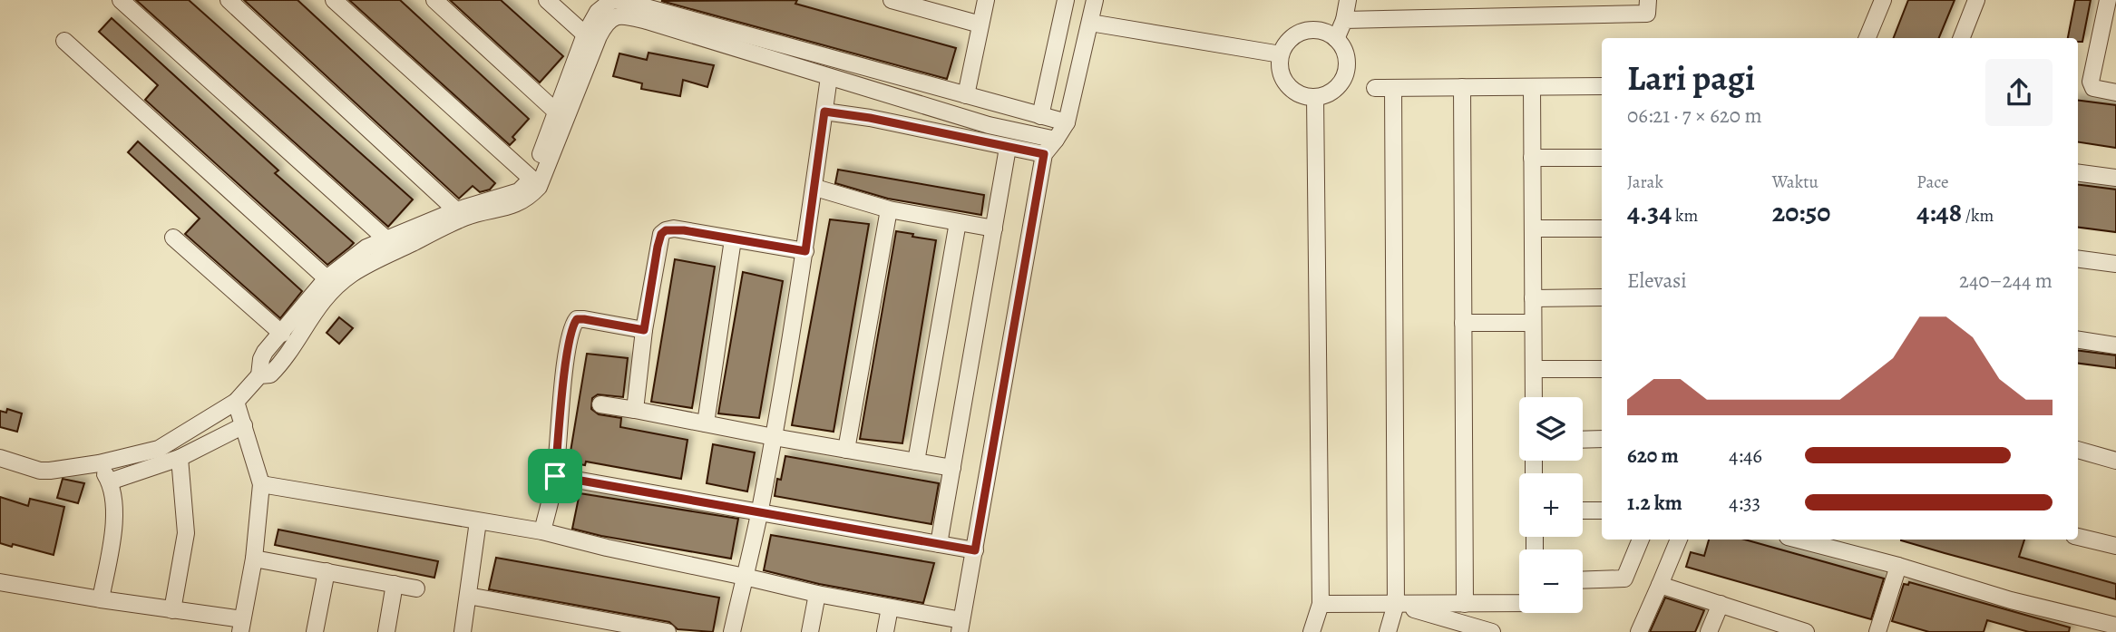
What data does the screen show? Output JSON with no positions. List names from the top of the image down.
{
  "page": {
    "heading": ["Lari pagi", "06:21 · 7 × 620 m"],
    "stats": [
      ["Jarak", "4.34 km"],
      ["Waktu", "20:50"],
      ["Pace", "4:48 /km"]
    ],
    "chart": ["Elevasi", "240–244 m"],
    "map_buttons": ["+", "−"],
    "list": [
      {
        "name": "620 m",
        "note": "4:46"
      },
      {
        "name": "1.2 km",
        "note": "4:33"
      }
    ]
  }
}
